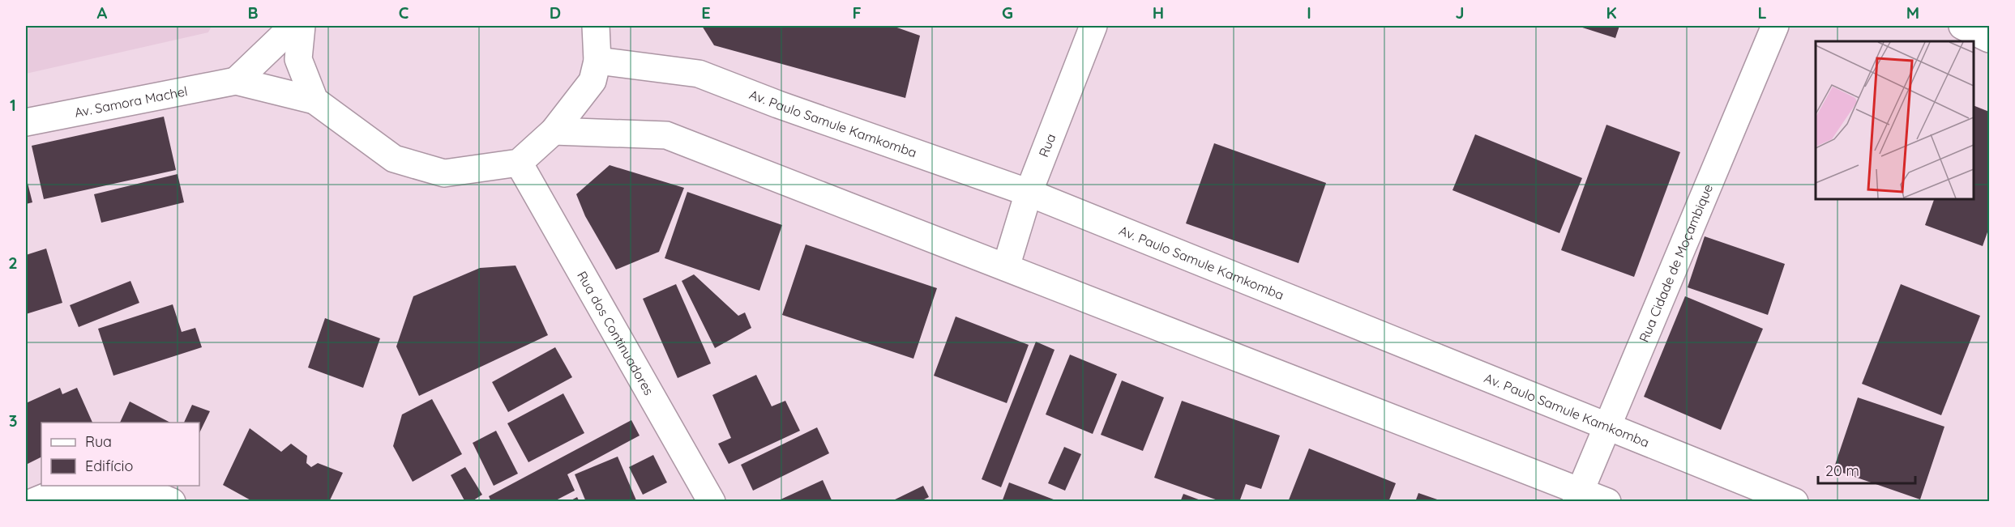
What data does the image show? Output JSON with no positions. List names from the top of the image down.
{
  "streets": {
    "main road": [
      "Av. Samora Machel",
      "Av. Paulo Samule Kamkomba",
      "Rua",
      "Rua Cidade de Moçambique",
      "Rua dos Continuadores"
    ]
  },
  "crossings": [
    ["Av. Paulo Samule Kamkomba", "Rua"],
    ["Av. Paulo Samule Kamkomba", "Rua Cidade de Moçambique"]
  ],
  "legend": ["Rua", "Edifício"],
  "scale_bar": "20 m",
  "grid": {
    "columns": [
      "A",
      "B",
      "C",
      "D",
      "E",
      "F",
      "G",
      "H",
      "I",
      "J",
      "K",
      "L",
      "M"
    ],
    "rows": ["1", "2", "3"]
  }
}
